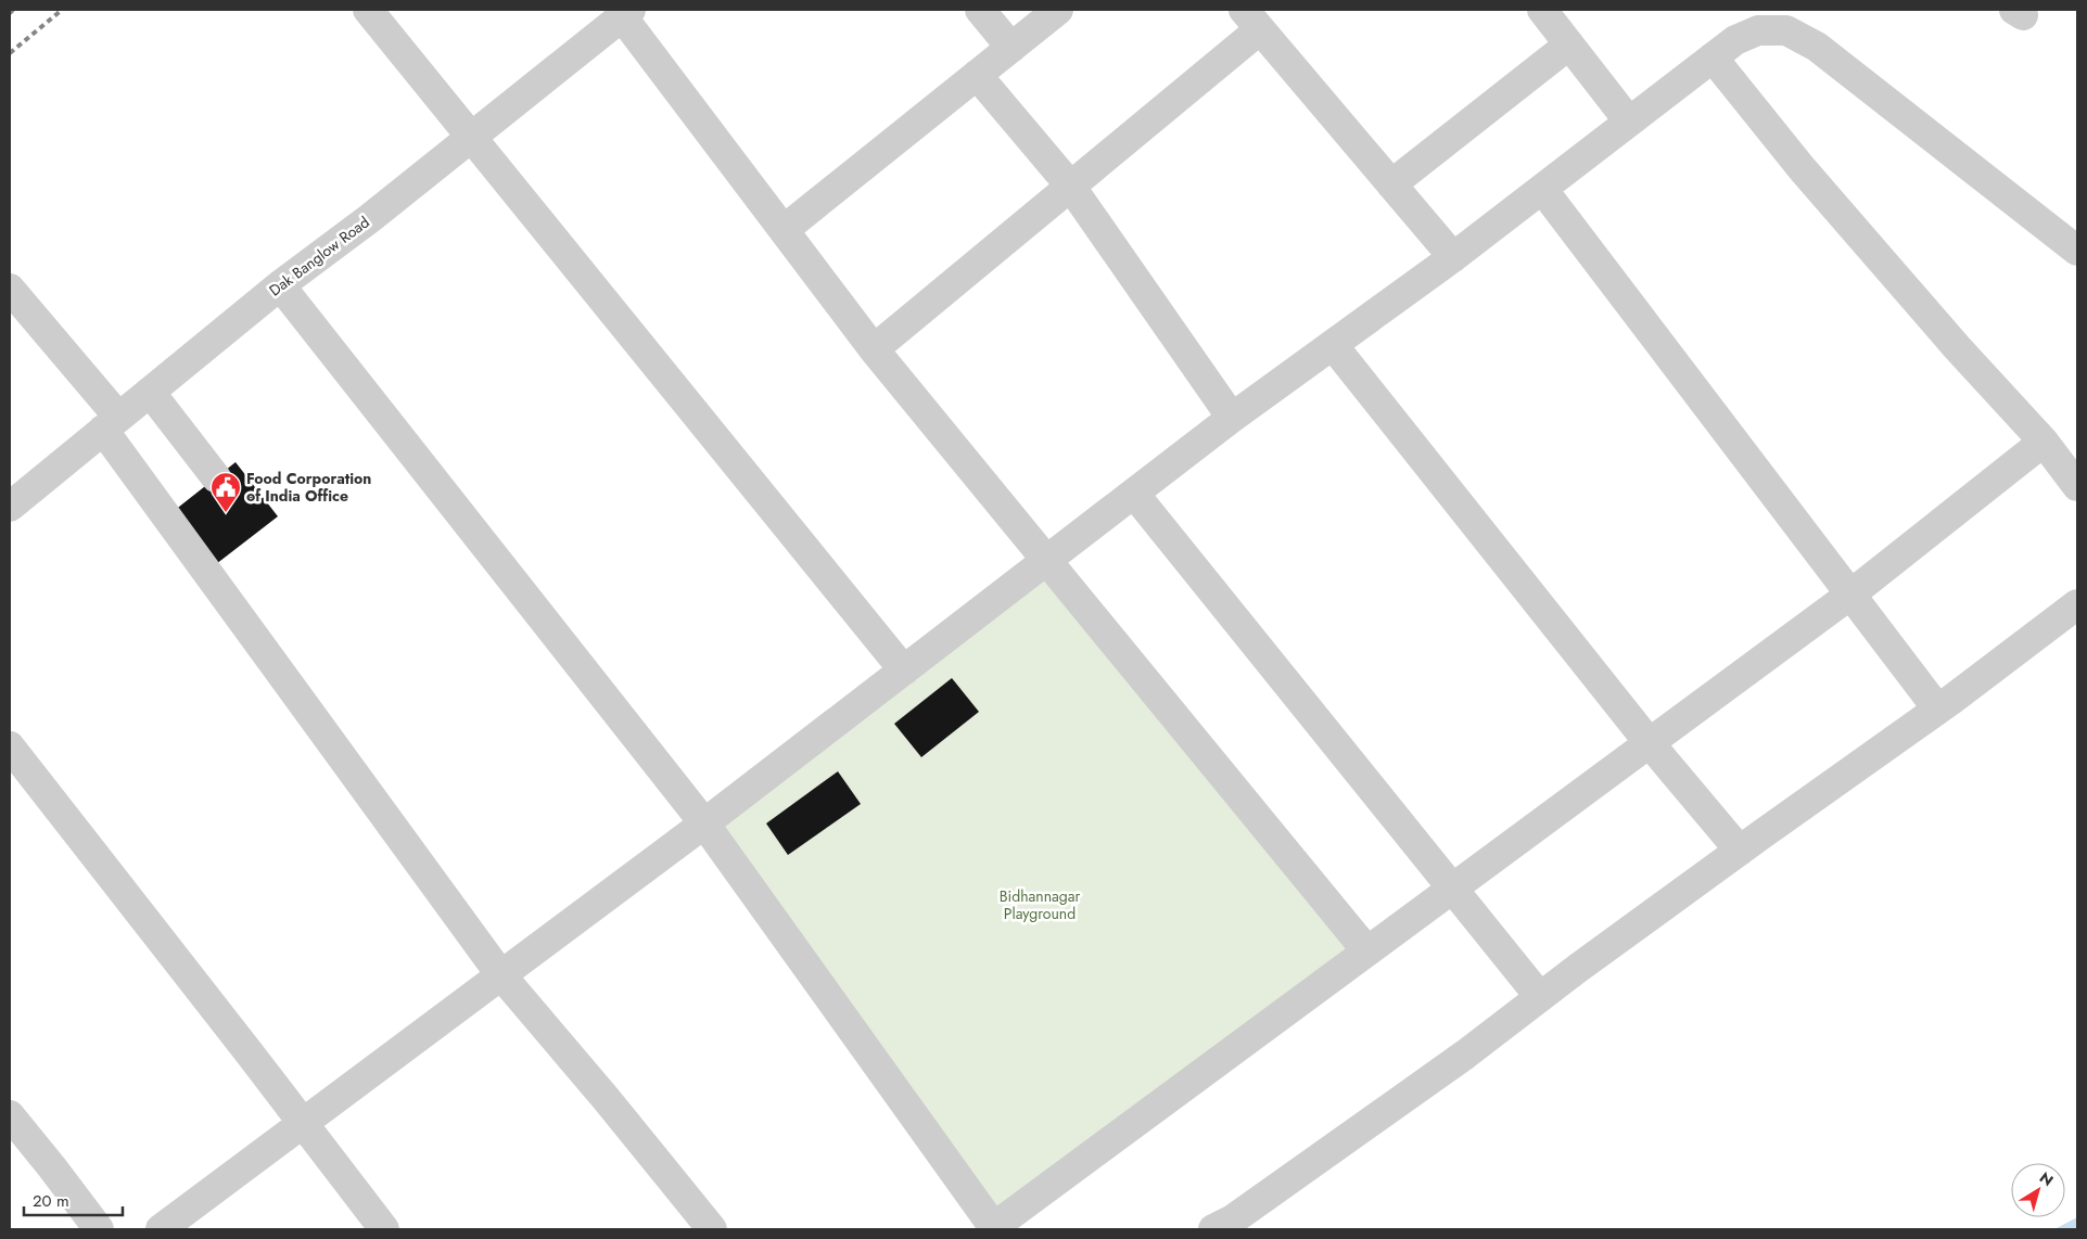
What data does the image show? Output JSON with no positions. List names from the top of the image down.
{
  "streets": {
    "street": ["Dak Banglow Road"]
  },
  "parks": ["Bidhannagar Playground"],
  "places": {
    "public building": ["Food Corporation of India Office"]
  },
  "scale_bar": "20 m",
  "north": "top right"
}
